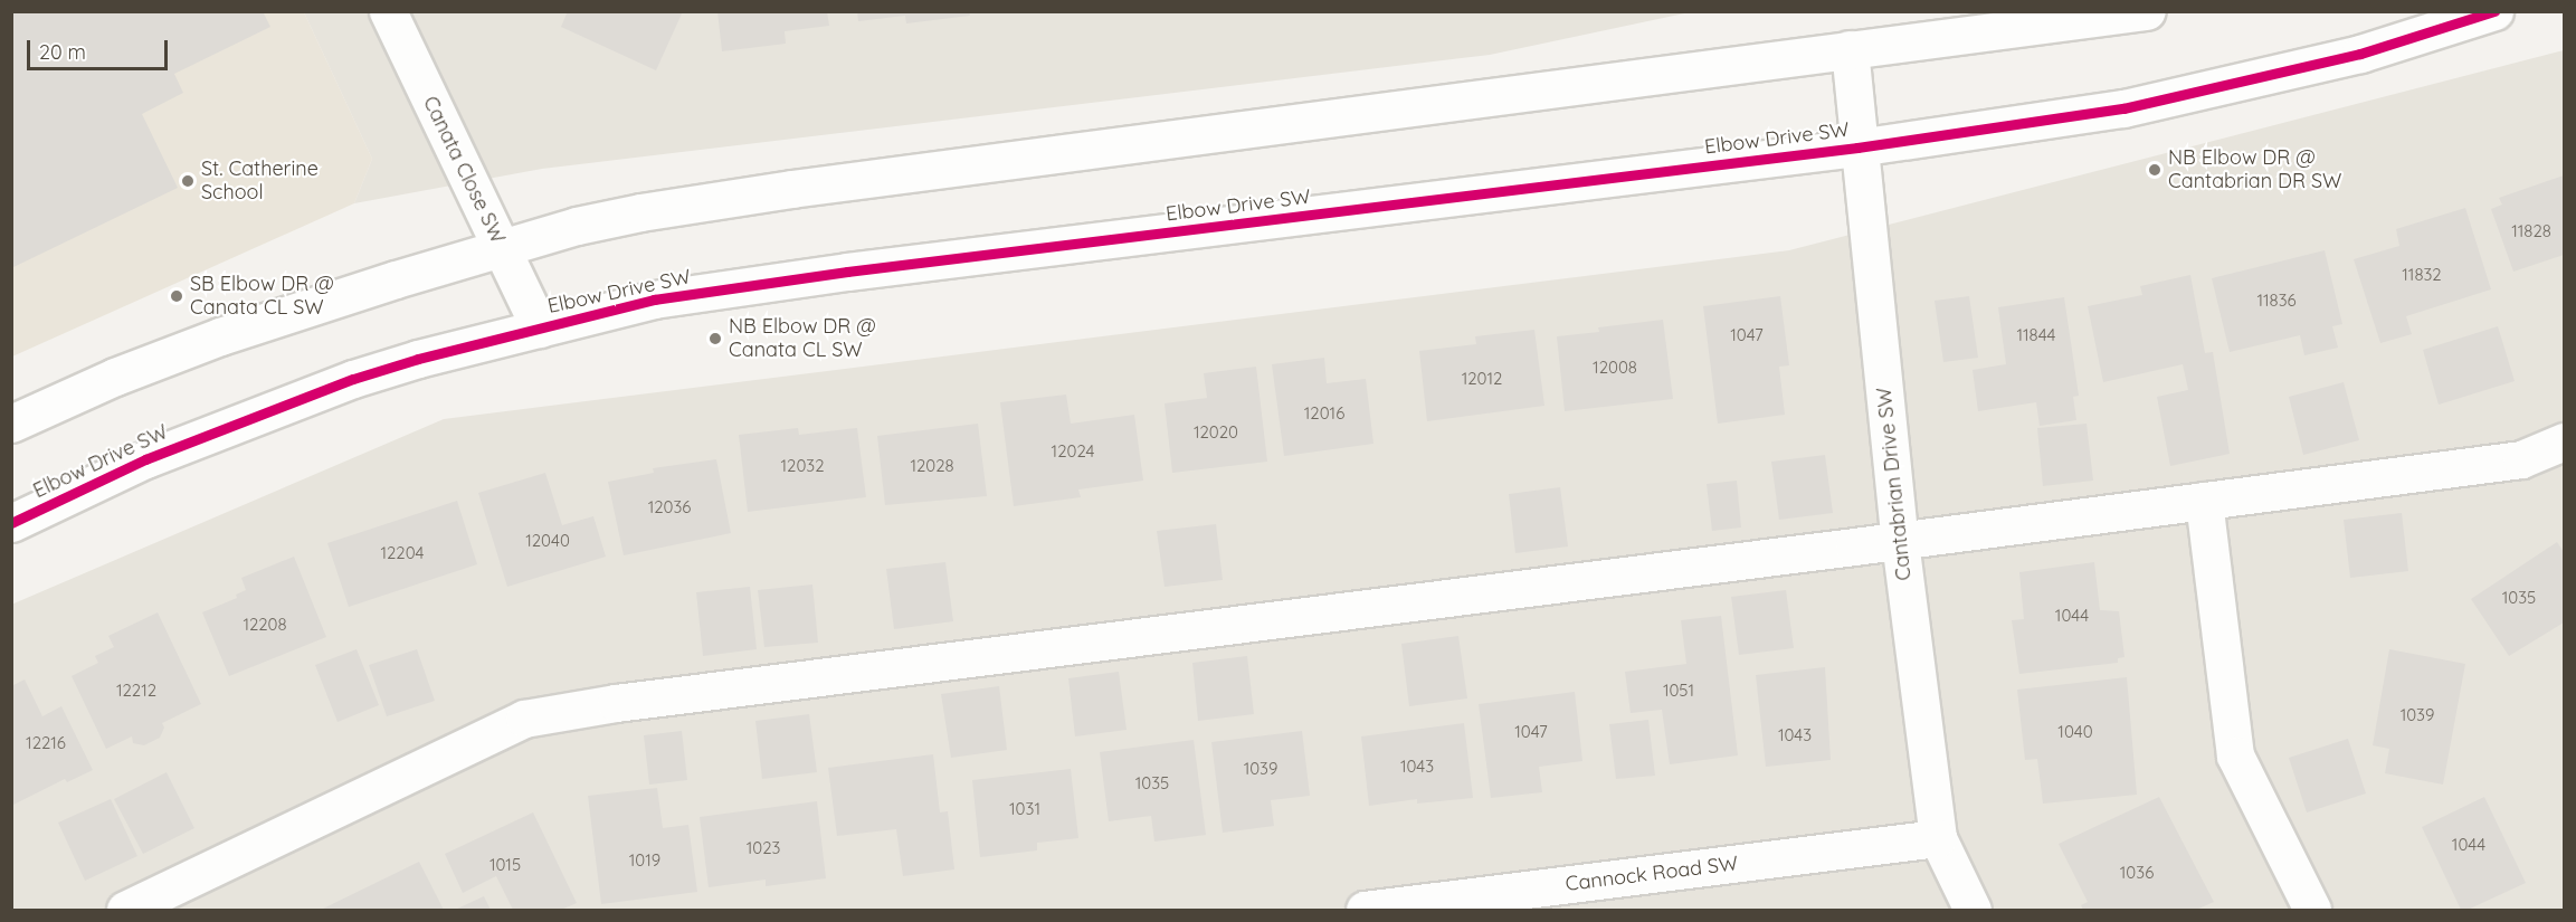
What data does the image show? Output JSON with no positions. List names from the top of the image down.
{
  "streets": {
    "street": [
      "Elbow Drive SW",
      "Canata Close SW",
      "Cantabrian Drive SW",
      "Cannock Road SW"
    ]
  },
  "crossings": [
    ["Elbow Drive SW", "Canata Close SW"],
    ["Elbow Drive SW", "Cantabrian Drive SW"],
    ["Cantabrian Drive SW", "Cannock Road SW"]
  ],
  "places": [
    "NB Elbow DR @ Cantabrian DR SW",
    "St. Catherine School",
    "SB Elbow DR @ Canata CL SW",
    "NB Elbow DR @ Canata CL SW"
  ],
  "house_numbers": [
    "11828",
    "11832",
    "11836",
    "1047",
    "11844",
    "12008",
    "12012",
    "12016",
    "12020",
    "12024",
    "12032",
    "12028",
    "12036",
    "12040",
    "12204",
    "1035",
    "1044",
    "12208",
    "12212",
    "1051",
    "1039",
    "1047",
    "1040",
    "1043",
    "12216",
    "1043",
    "1039",
    "1035",
    "1031",
    "1044",
    "1023",
    "1019",
    "1015",
    "1036"
  ],
  "scale_bar": "20 m"
}
